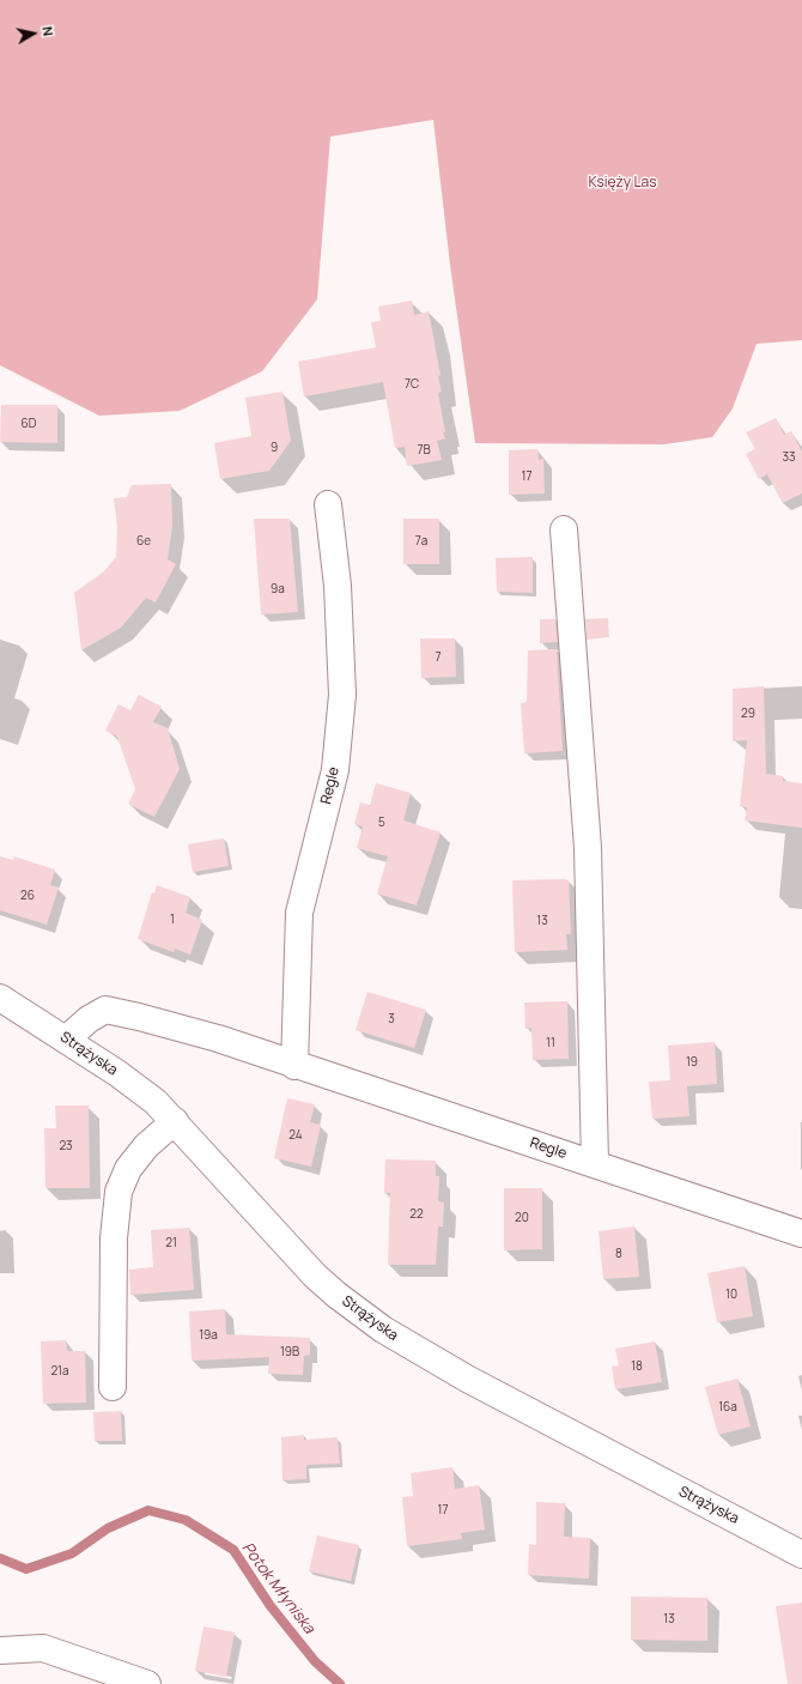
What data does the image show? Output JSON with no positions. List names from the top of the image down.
{
  "streets": {
    "street": ["Regle", "Strążyska"]
  },
  "crossings": [
    ["Regle", "Strążyska"]
  ],
  "water": ["Potok Młyniska"],
  "parks": ["Księży Las"],
  "house_numbers": [
    "7C",
    "6D",
    "9",
    "7B",
    "33",
    "17",
    "6e",
    "7a",
    "9a",
    "7",
    "29",
    "5",
    "26",
    "1",
    "13",
    "3",
    "11",
    "19",
    "24",
    "23",
    "22",
    "20",
    "21",
    "8",
    "10",
    "19a",
    "19B",
    "18",
    "21a",
    "16a",
    "17",
    "13"
  ],
  "north": "right"
}
